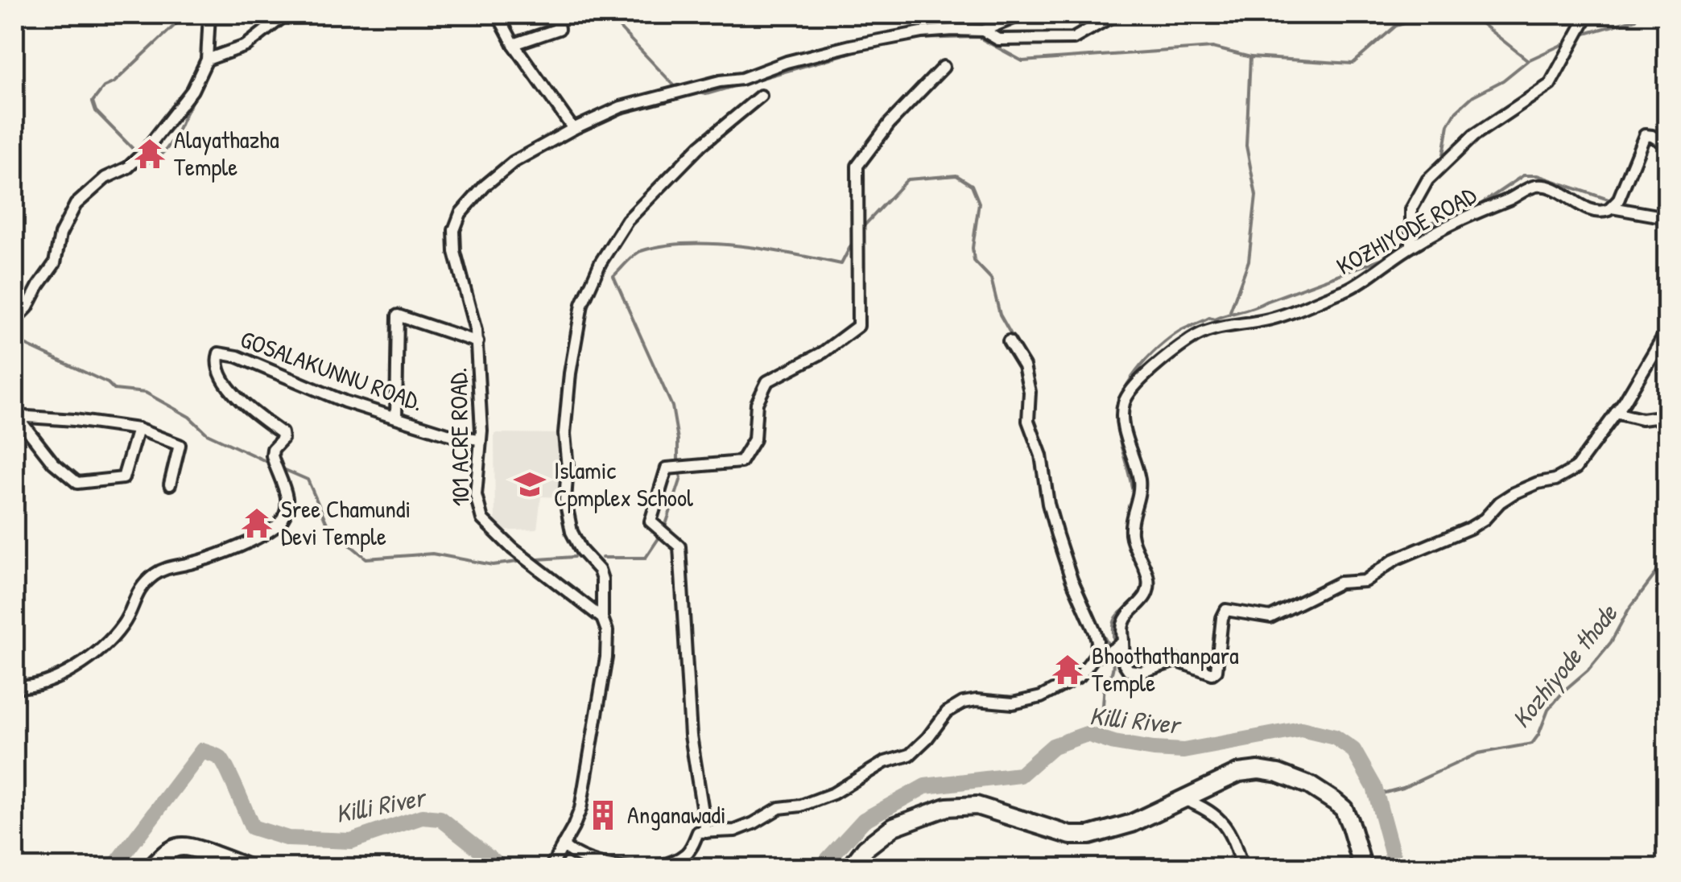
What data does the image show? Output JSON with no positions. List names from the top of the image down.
{
  "streets": {
    "street": ["KOZHIYODE ROAD", "GOSALAKUNNU ROAD.", "101 ACRE ROAD."]
  },
  "crossings": [
    ["GOSALAKUNNU ROAD.", "101 ACRE ROAD."]
  ],
  "water": ["Kozhiyode thode", "Killi River"],
  "places": {
    "temple": ["Alayathazha Temple", "Sree Chamundi Devi Temple", "Bhoothathanpara Temple"],
    "school or university": ["Islamic Cpmplex School"],
    "building": ["Anganawadi"]
  }
}
